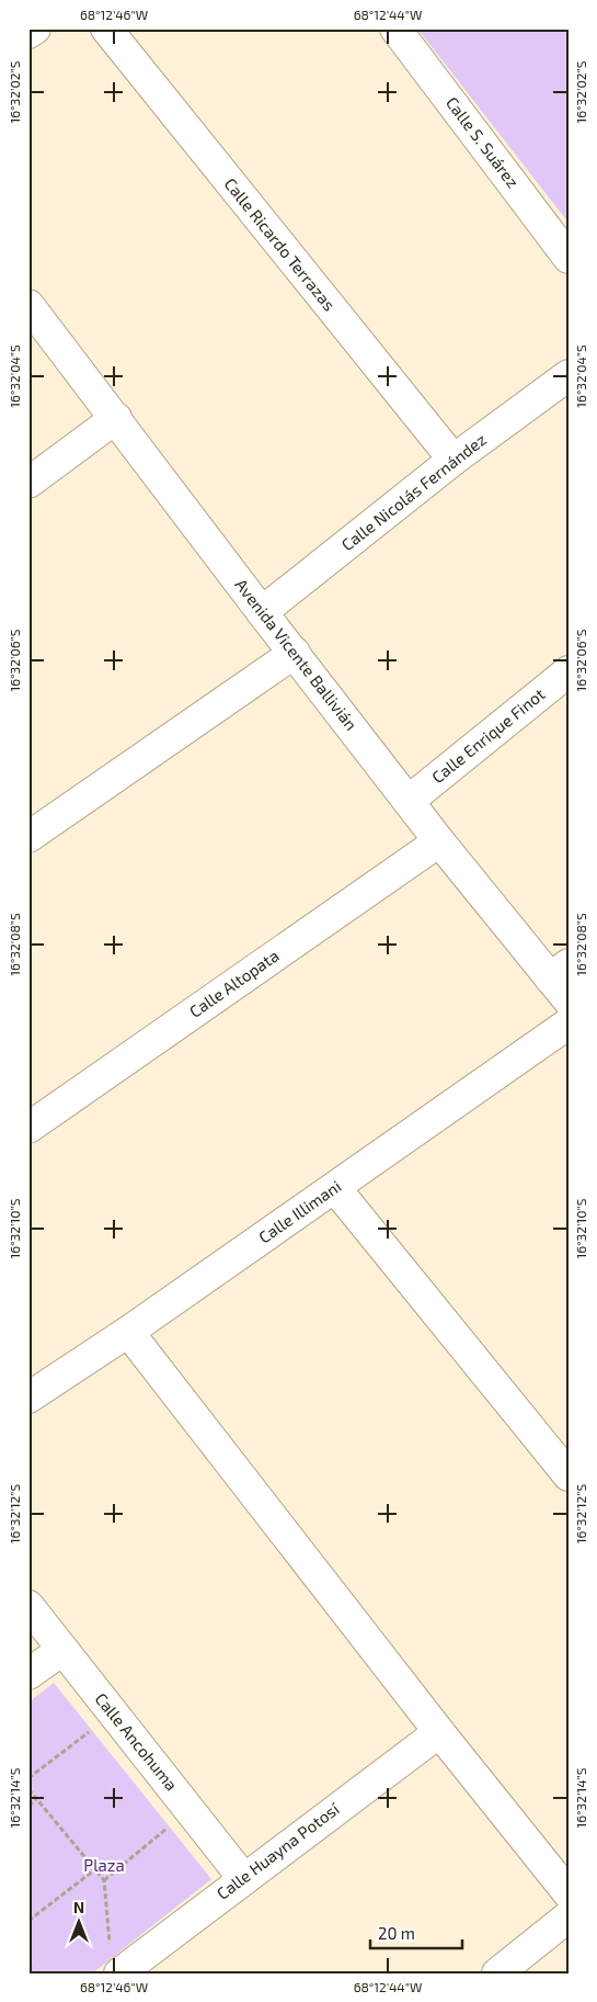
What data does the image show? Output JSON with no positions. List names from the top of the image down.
{
  "streets": {
    "street": [
      "Calle S. Suárez",
      "Calle Ricardo Terrazas",
      "Calle Nicolás Fernández",
      "Avenida Vicente Ballivián",
      "Calle Enrique Finot",
      "Calle Altopata",
      "Calle Illimani",
      "Calle Ancohuma",
      "Calle Huayna Potosí"
    ]
  },
  "crossings": [
    ["Calle Ricardo Terrazas", "Calle Nicolás Fernández"],
    ["Calle Nicolás Fernández", "Avenida Vicente Ballivián"],
    ["Avenida Vicente Ballivián", "Calle Enrique Finot"],
    ["Avenida Vicente Ballivián", "Calle Altopata"],
    ["Calle Ancohuma", "Calle Huayna Potosí"]
  ],
  "parks": ["Plaza"],
  "scale_bar": "20 m",
  "north": "top",
  "coordinates": [
    "68°12'46\"W",
    "68°12'44\"W",
    "16°32'02\"S",
    "16°32'04\"S",
    "16°32'06\"S",
    "16°32'08\"S",
    "16°32'10\"S",
    "16°32'12\"S",
    "16°32'14\"S"
  ]
}
